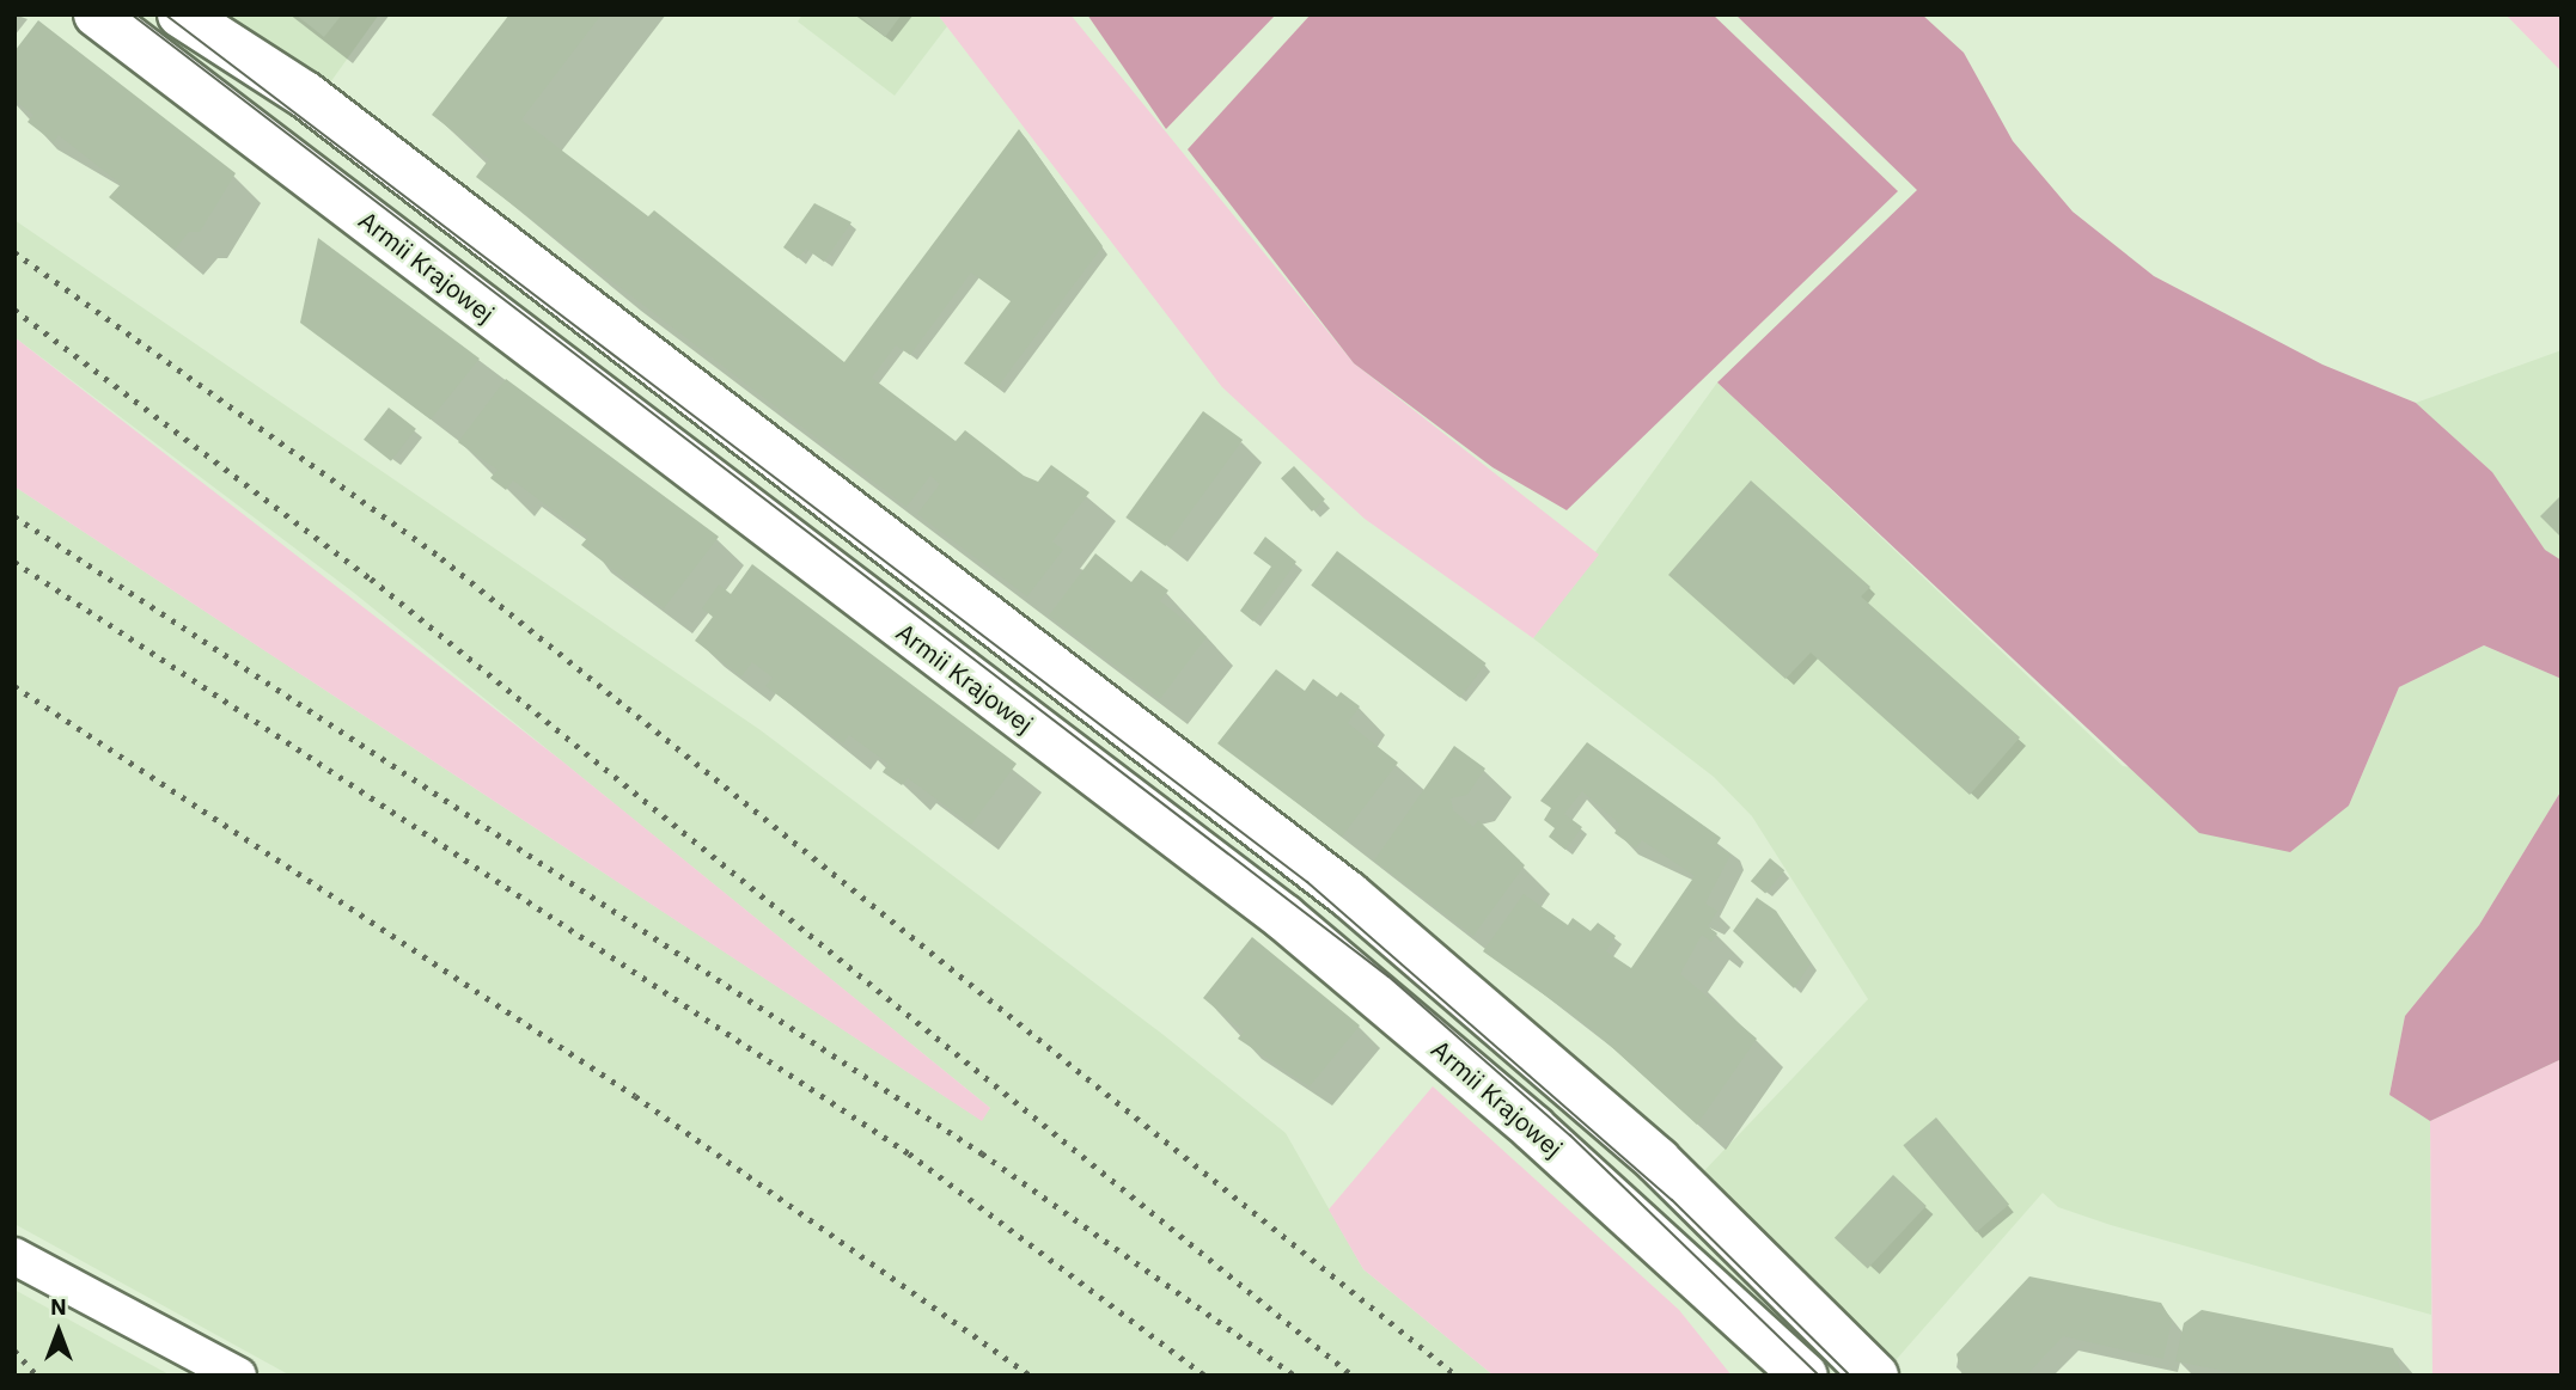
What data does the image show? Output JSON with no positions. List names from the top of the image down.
{
  "streets": {
    "street": ["Armii Krajowej"]
  },
  "north": "top"
}
